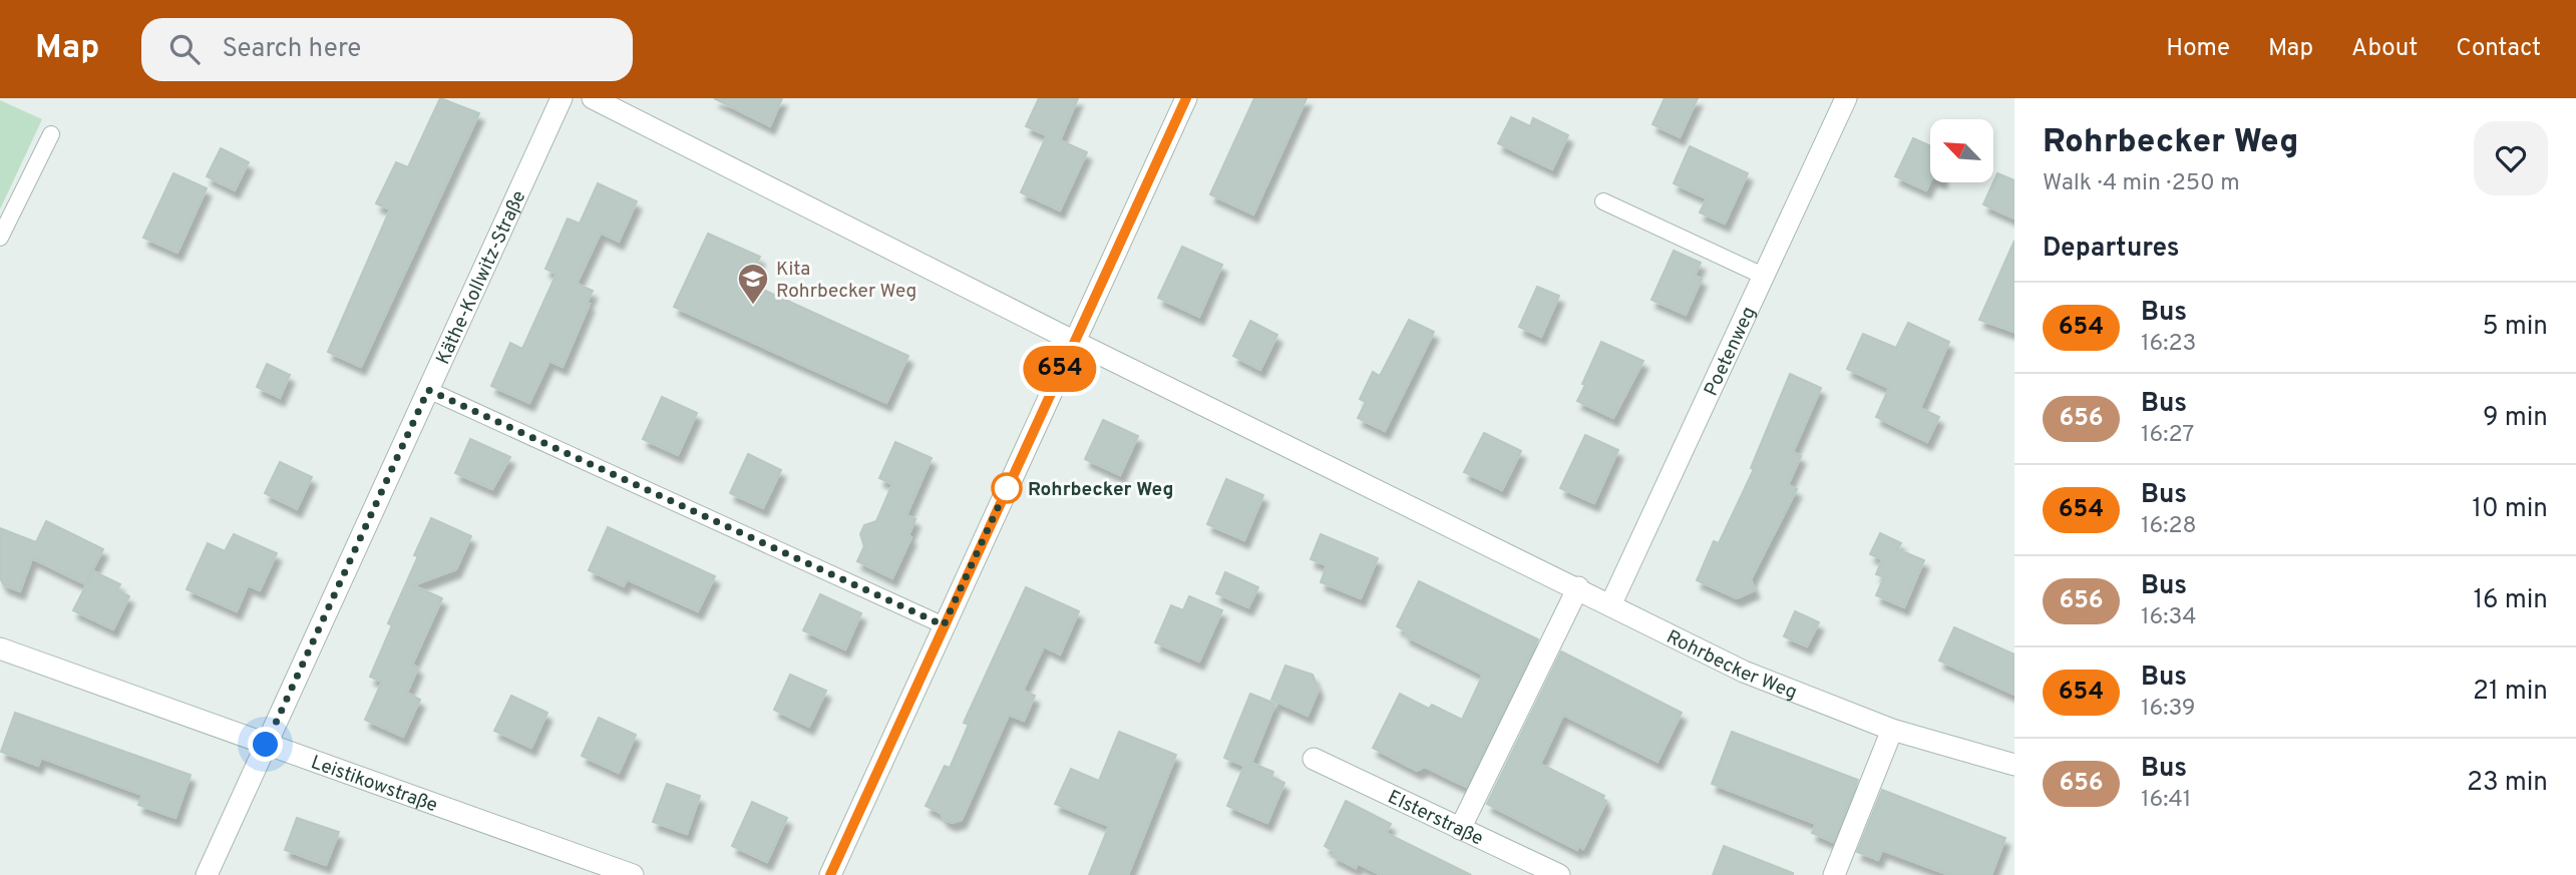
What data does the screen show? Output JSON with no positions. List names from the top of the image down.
{
  "streets": {
    "street": [
      "Käthe-Kollwitz-Straße",
      "Poetenweg",
      "Rohrbecker Weg",
      "Leistikowstraße",
      "Elsterstraße"
    ]
  },
  "crossings": [
    ["Käthe-Kollwitz-Straße", "Leistikowstraße"],
    ["Poetenweg", "Rohrbecker Weg"]
  ],
  "places": {
    "school or university": ["Kita Rohrbecker Weg"],
    "other": ["Rohrbecker Weg"]
  },
  "lines": ["bus line 654"],
  "north": "top left",
  "page": {
    "header": "Map",
    "search": "Search here",
    "nav": [
      "Home",
      "Map",
      "About",
      "Contact"
    ],
    "on_map": "654",
    "heading": [
      ["Rohrbecker Weg", "Walk · 4 min · 250 m"],
      "Departures"
    ],
    "list": [
      {
        "mark": "654",
        "name": "Bus",
        "note": "16:23",
        "value": "5 min"
      },
      {
        "mark": "656",
        "name": "Bus",
        "note": "16:27",
        "value": "9 min"
      },
      {
        "mark": "654",
        "name": "Bus",
        "note": "16:28",
        "value": "10 min"
      },
      {
        "mark": "656",
        "name": "Bus",
        "note": "16:34",
        "value": "16 min"
      },
      {
        "mark": "654",
        "name": "Bus",
        "note": "16:39",
        "value": "21 min"
      },
      {
        "mark": "656",
        "name": "Bus",
        "note": "16:41",
        "value": "23 min"
      }
    ]
  }
}
